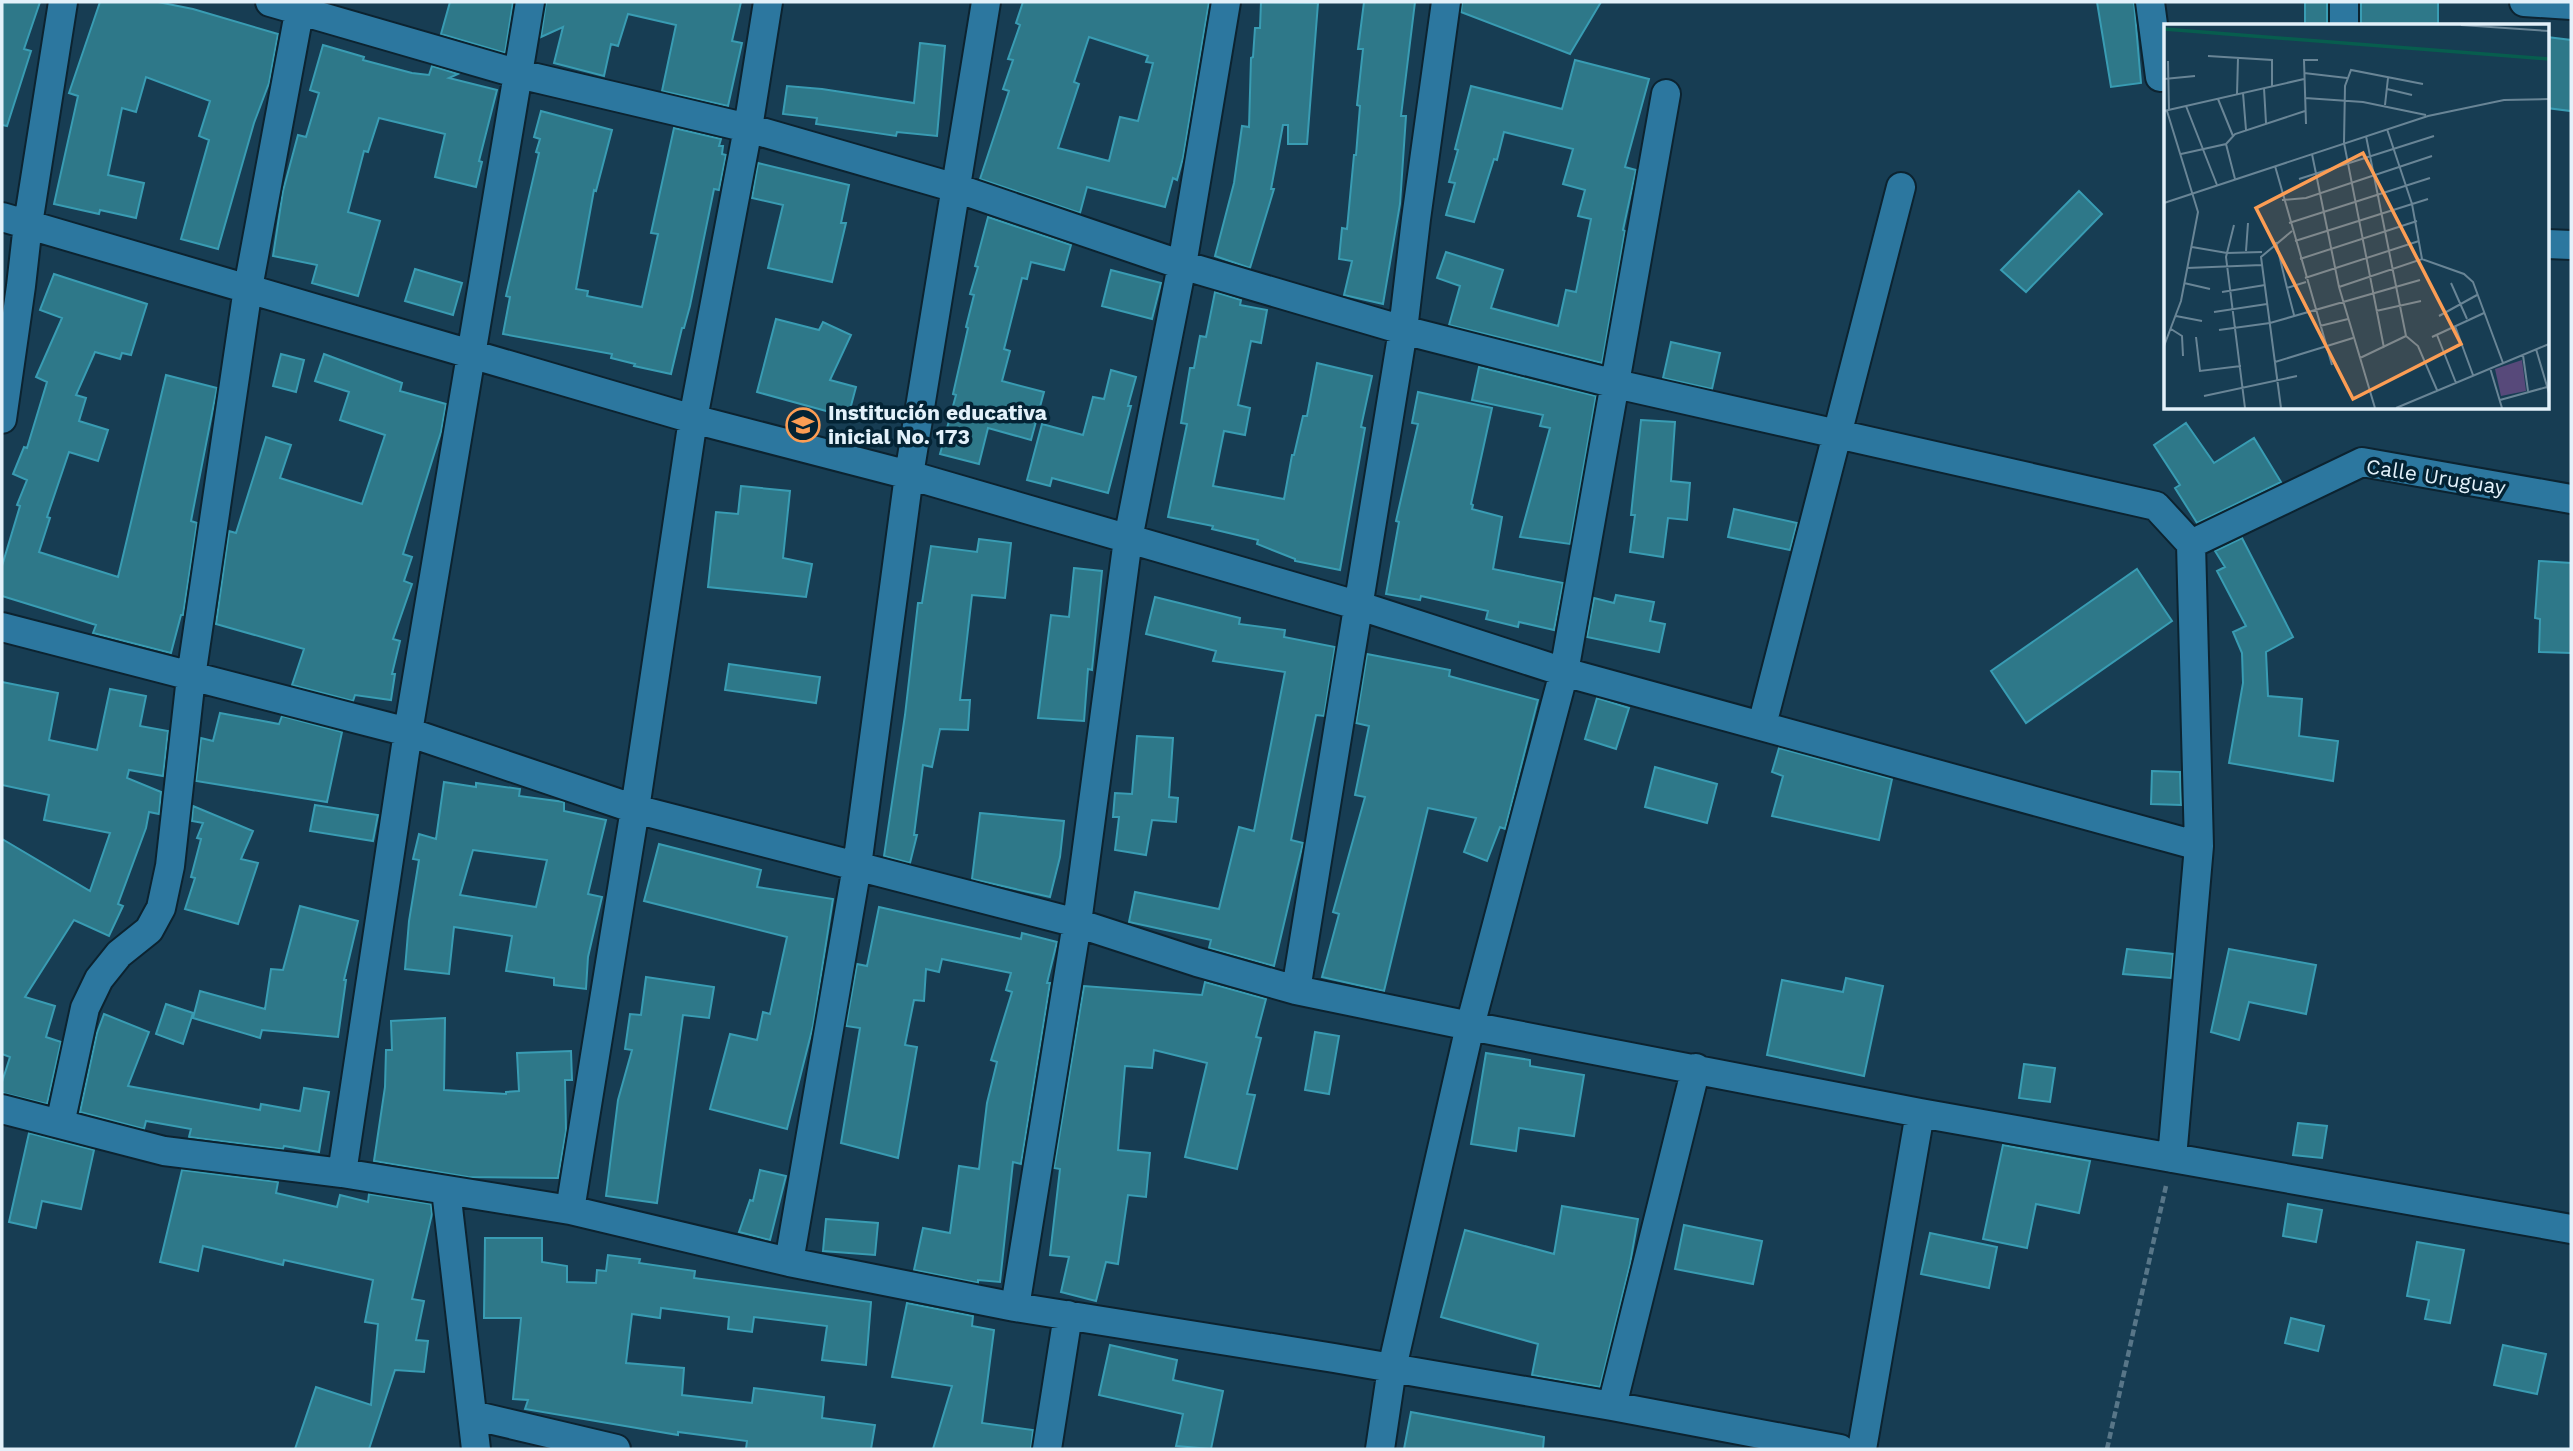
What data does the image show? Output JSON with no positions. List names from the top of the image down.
{
  "streets": {
    "street": ["Calle Uruguay"]
  },
  "places": {
    "school or university": ["Institución educativa inicial No. 173"]
  }
}
